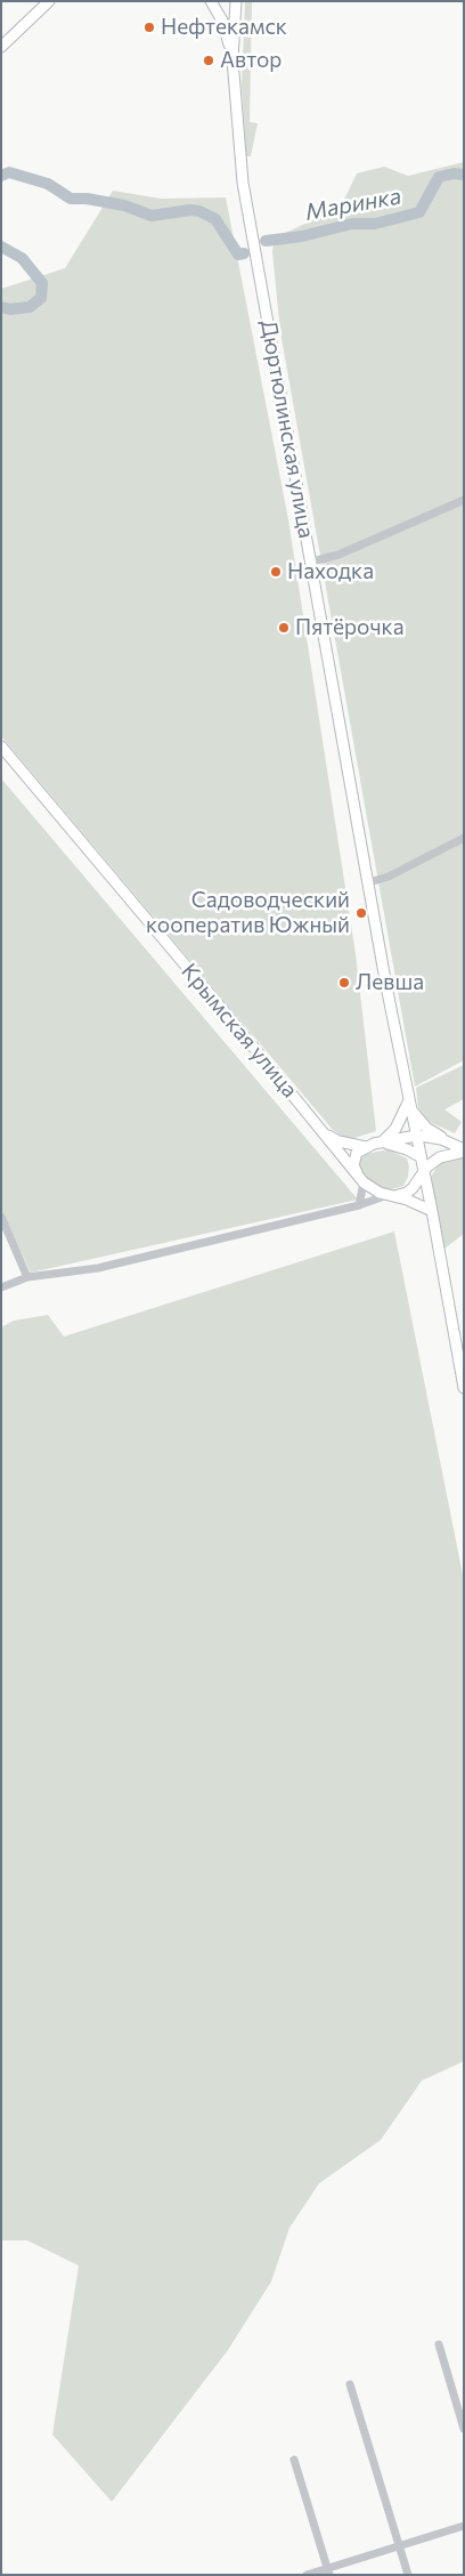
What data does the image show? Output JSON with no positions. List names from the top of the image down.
{
  "streets": {
    "main road": ["Дюртюлинская улица", "Крымская улица"]
  },
  "crossings": [
    ["Дюртюлинская улица", "Крымская улица"]
  ],
  "water": ["Маринка"],
  "places": [
    "Нефтекамск",
    "Автор",
    "Находка",
    "Пятёрочка",
    "Садоводческий кооператив Южный",
    "Левша"
  ]
}
